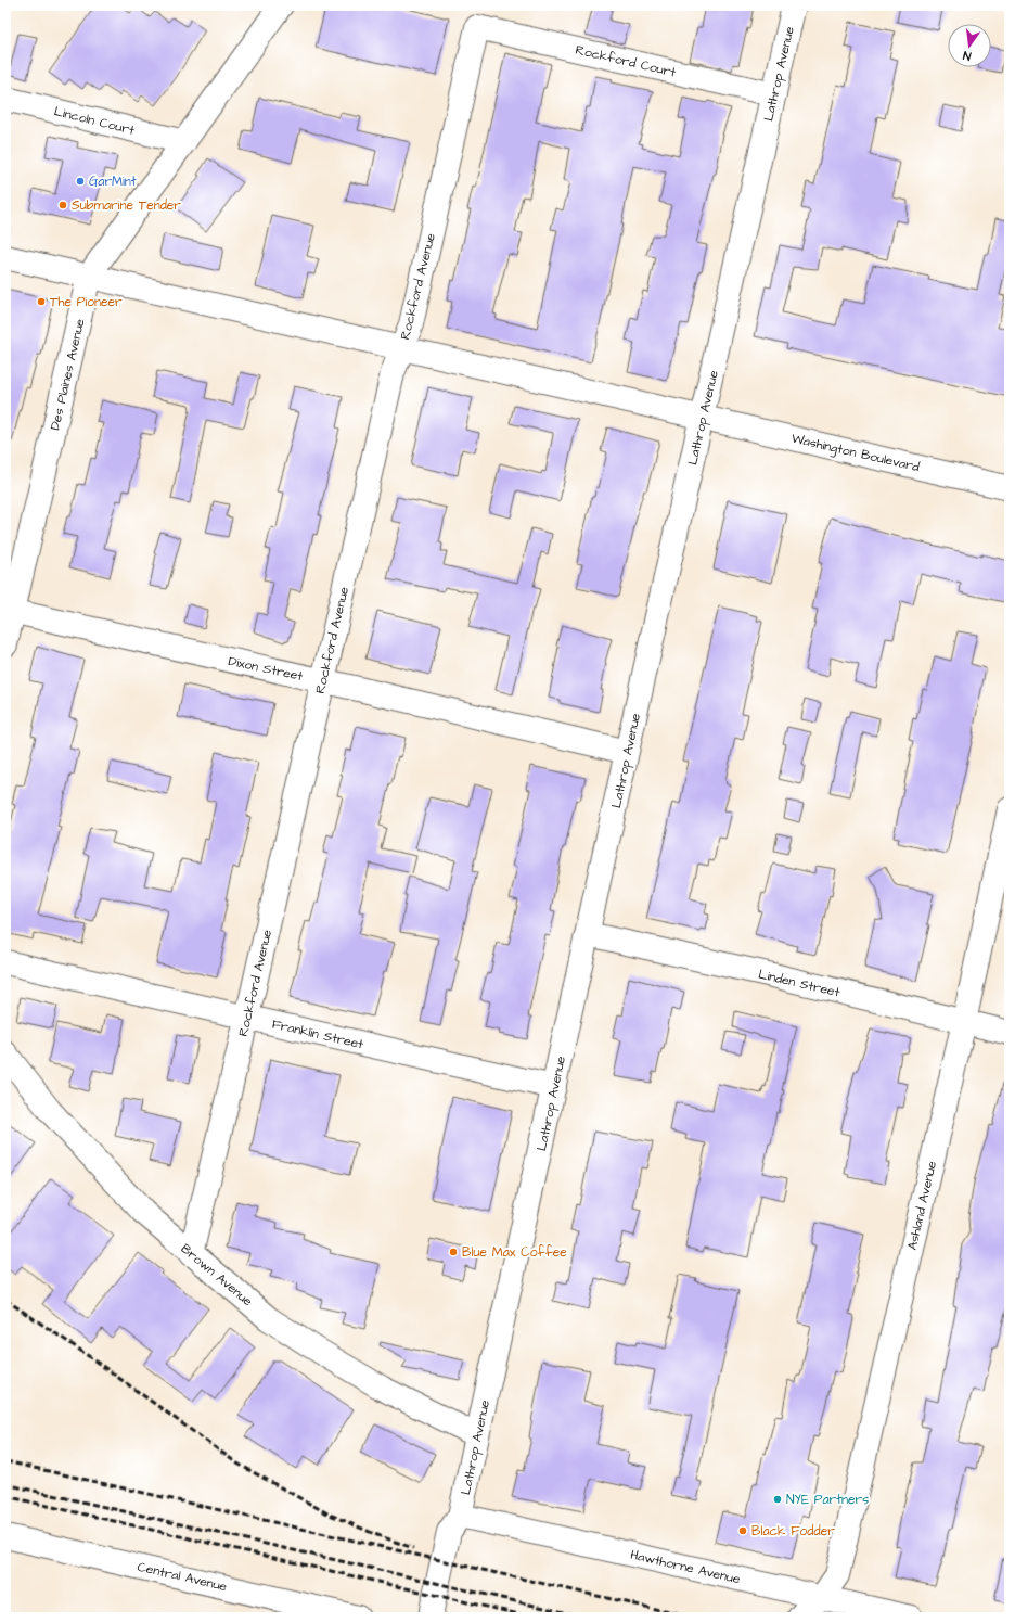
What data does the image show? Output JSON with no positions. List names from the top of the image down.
{
  "streets": {
    "street": [
      "Rockford Court",
      "Lathrop Avenue",
      "Lincoln Court",
      "Rockford Avenue",
      "Des Plaines Avenue",
      "Washington Boulevard",
      "Dixon Street",
      "Linden Street",
      "Franklin Street",
      "Ashland Avenue",
      "Brown Avenue",
      "Hawthorne Avenue",
      "Central Avenue"
    ]
  },
  "crossings": [
    ["Rockford Court", "Lathrop Avenue"],
    ["Rockford Court", "Rockford Avenue"],
    ["Lathrop Avenue", "Washington Boulevard"],
    ["Lathrop Avenue", "Dixon Street"],
    ["Lathrop Avenue", "Linden Street"],
    ["Lathrop Avenue", "Franklin Street"],
    ["Lathrop Avenue", "Brown Avenue"],
    ["Lathrop Avenue", "Hawthorne Avenue"],
    ["Lincoln Court", "Des Plaines Avenue"],
    ["Rockford Avenue", "Washington Boulevard"],
    ["Rockford Avenue", "Dixon Street"],
    ["Rockford Avenue", "Franklin Street"],
    ["Rockford Avenue", "Brown Avenue"],
    ["Des Plaines Avenue", "Washington Boulevard"],
    ["Des Plaines Avenue", "Dixon Street"],
    ["Linden Street", "Ashland Avenue"],
    ["Ashland Avenue", "Hawthorne Avenue"]
  ],
  "places": [
    "GarMint",
    "Submarine Tender",
    "The Pioneer",
    "Blue Max Coffee",
    "NYE Partners",
    "Black Fodder"
  ],
  "north": "bottom"
}
